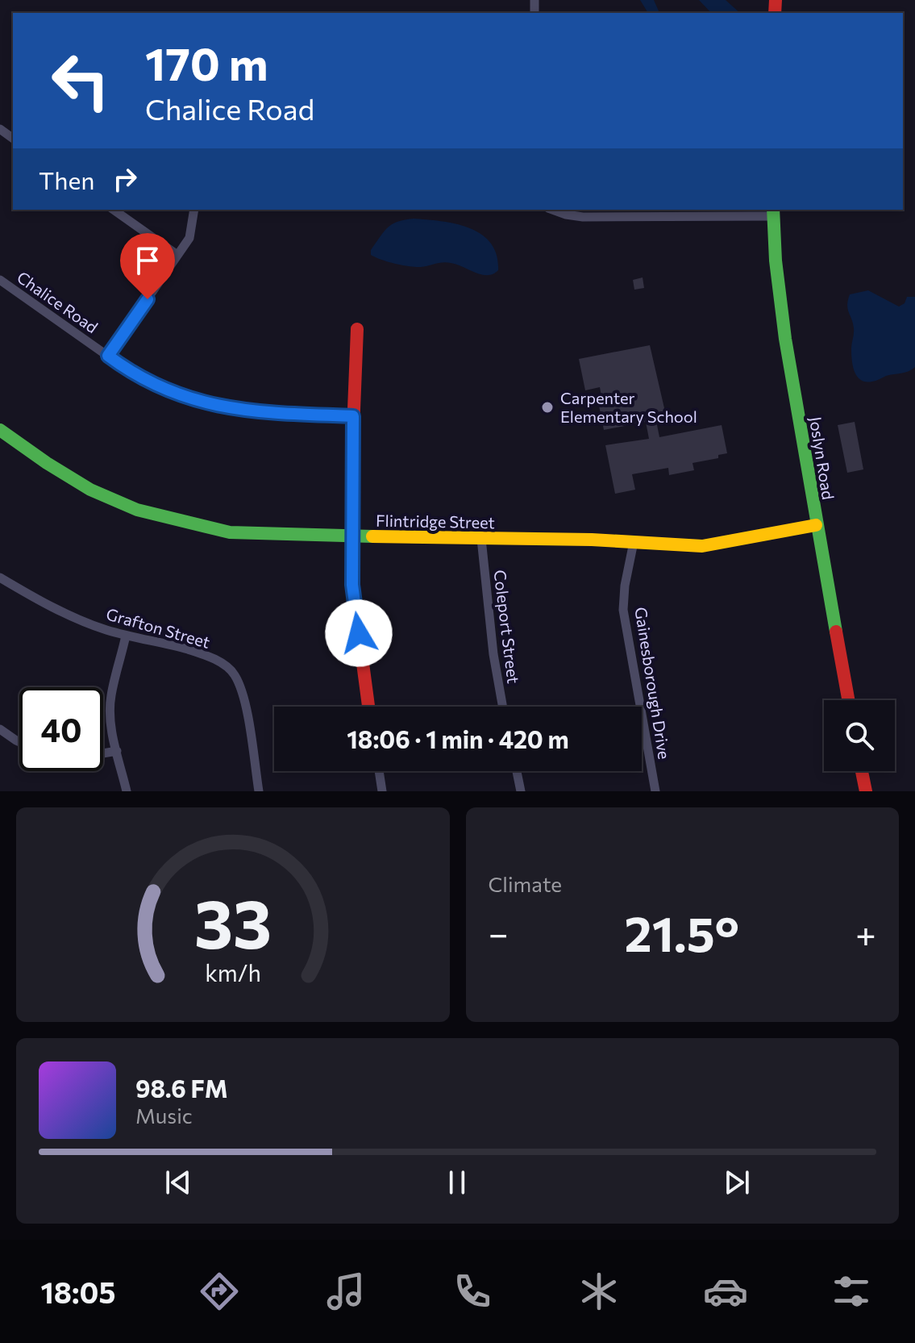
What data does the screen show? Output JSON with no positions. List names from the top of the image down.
{
  "streets": {
    "street": [
      "Chalice Road",
      "Joslyn Road",
      "Flintridge Street",
      "Coleport Street",
      "Grafton Street",
      "Gainesborough Drive"
    ]
  },
  "crossings": [
    ["Joslyn Road", "Flintridge Street"],
    ["Flintridge Street", "Coleport Street"],
    ["Flintridge Street", "Gainesborough Drive"]
  ],
  "places": ["Carpenter Elementary School"],
  "page": {
    "turn": ["170 m", "Chalice Road"],
    "then": "Then",
    "limit": "40",
    "trip": "18:06 · 1 min · 420 m",
    "tile": "Climate",
    "heat": ["−", "21.5°", "+"],
    "song": ["98.6 FM", "Music"],
    "tabs": "18:05",
    "gauge": ["33", "km/h"]
  }
}
